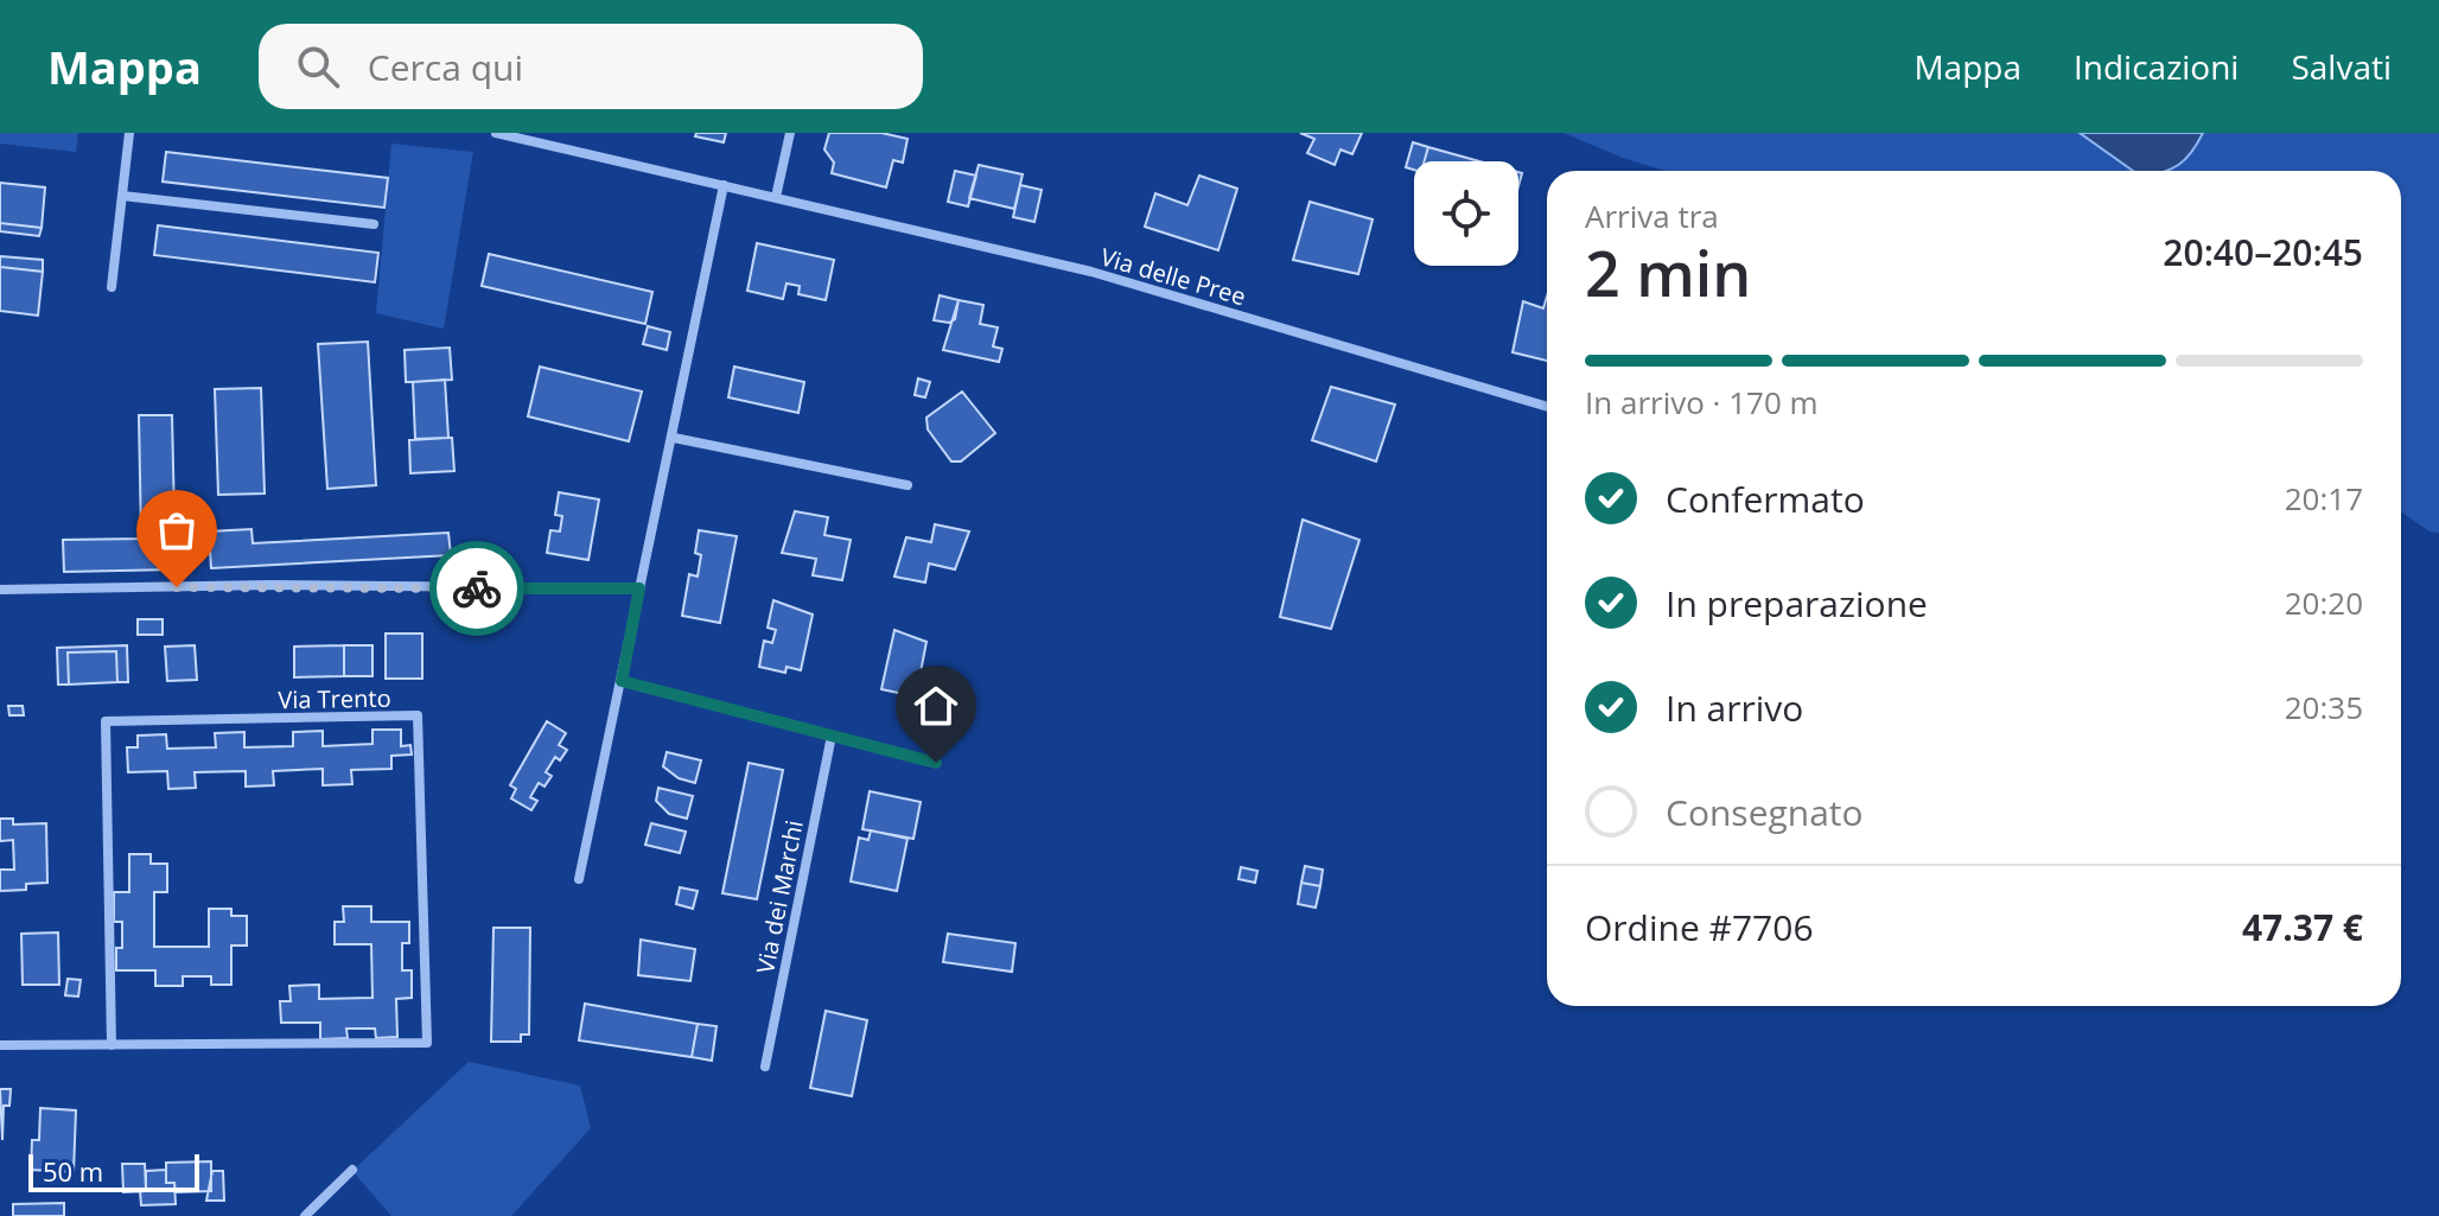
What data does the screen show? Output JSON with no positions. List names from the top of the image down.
{
  "streets": {
    "street": ["Via delle Pree", "Via Trento", "Via dei Marchi"]
  },
  "scale_bar": "50 m",
  "page": {
    "header": "Mappa",
    "search": "Cerca qui",
    "nav": ["Mappa", "Indicazioni", "Salvati"],
    "heading": ["2 min", "Arriva tra", "20:40–20:45"],
    "panel": ["Ordine #7706", "47.37 €"],
    "bar": "In arrivo · 170 m",
    "list": [
      ["Confermato", "20:17"],
      ["In preparazione", "20:20"],
      ["In arrivo", "20:35"],
      "Consegnato"
    ],
    "scale": "50 m"
  }
}
